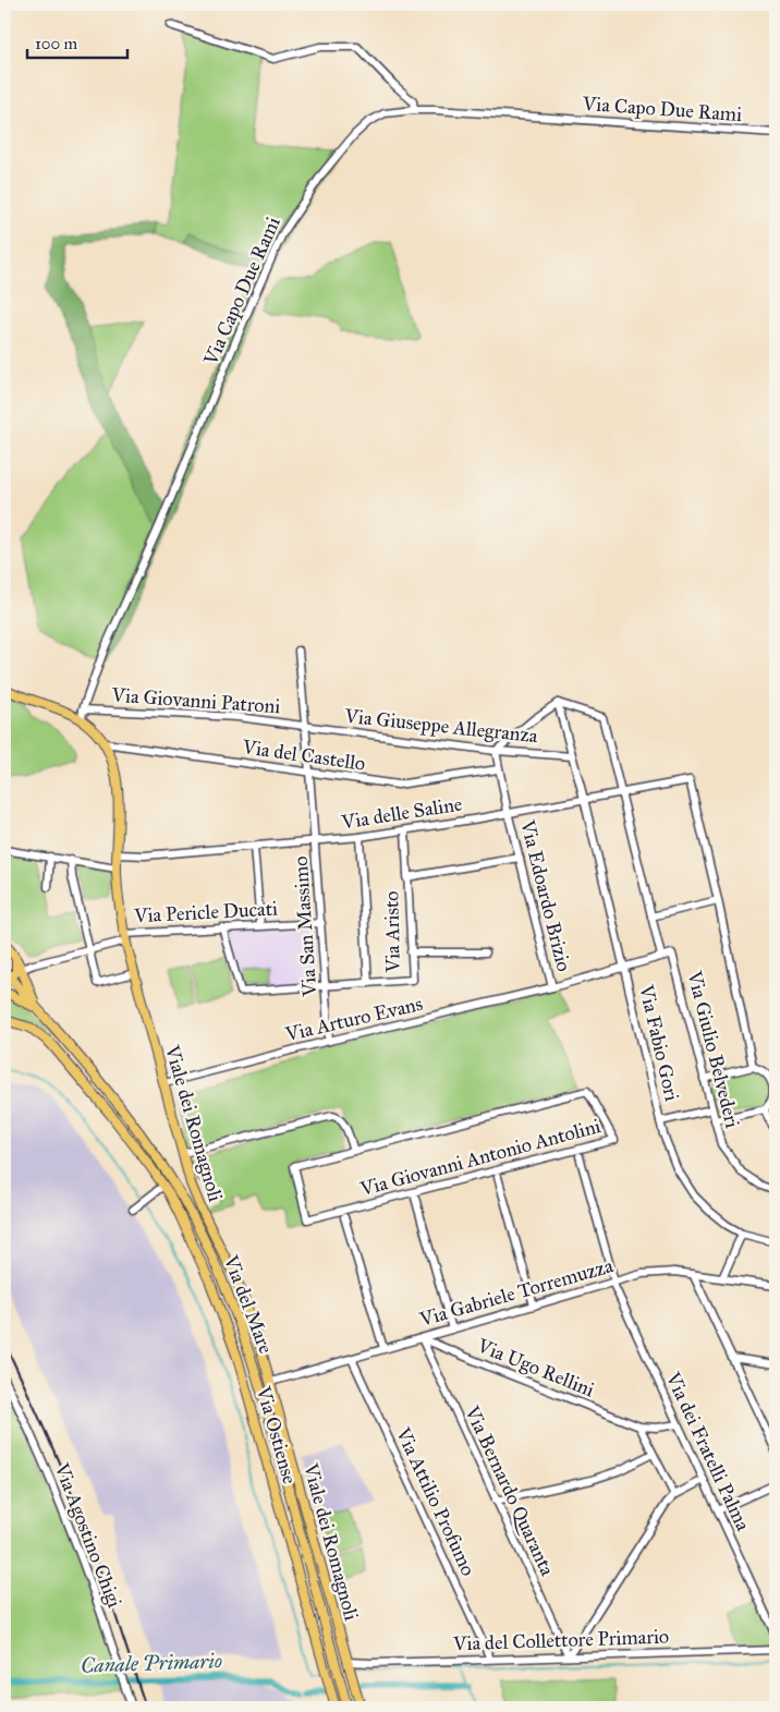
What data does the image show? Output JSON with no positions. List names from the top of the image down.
{
  "streets": {
    "main road": ["Viale dei Romagnoli", "Via del Mare", "Via Ostiense"],
    "street": [
      "Via Capo Due Rami",
      "Via Giovanni Patroni",
      "Via Giuseppe Allegranza",
      "Via del Castello",
      "Via delle Saline",
      "Via Edoardo Brizio",
      "Via Pericle Ducati",
      "Via San Massimo",
      "Via Aristo",
      "Via Arturo Evans",
      "Via Fabio Gori",
      "Via Giulio Belvederi",
      "Via Giovanni Antonio Antolini",
      "Via Gabriele Torremuzza",
      "Via Ugo Rellini",
      "Via dei Fratelli Palma",
      "Via Bernardo Quaranta",
      "Via Attilio Profumo",
      "Via Agostino Chigi",
      "Via del Collettore Primario"
    ]
  },
  "crossings": [
    ["Via Capo Due Rami", "Via Giovanni Patroni"],
    ["Via Capo Due Rami", "Viale dei Romagnoli"],
    ["Via Giovanni Patroni", "Via Giuseppe Allegranza"],
    ["Via Giovanni Patroni", "Via San Massimo"],
    ["Via Giuseppe Allegranza", "Via Edoardo Brizio"],
    ["Via Giuseppe Allegranza", "Via San Massimo"],
    ["Via Giuseppe Allegranza", "Via Fabio Gori"],
    ["Via del Castello", "Via Edoardo Brizio"],
    ["Via del Castello", "Via San Massimo"],
    ["Via del Castello", "Viale dei Romagnoli"],
    ["Via delle Saline", "Via Edoardo Brizio"],
    ["Via delle Saline", "Via San Massimo"],
    ["Via delle Saline", "Via Aristo"],
    ["Via delle Saline", "Via Fabio Gori"],
    ["Via delle Saline", "Viale dei Romagnoli"],
    ["Via Edoardo Brizio", "Via Arturo Evans"],
    ["Via Pericle Ducati", "Via San Massimo"],
    ["Via Pericle Ducati", "Via Aristo"],
    ["Via Pericle Ducati", "Viale dei Romagnoli"],
    ["Via Pericle Ducati", "Via del Mare"],
    ["Via San Massimo", "Via Aristo"],
    ["Via San Massimo", "Via Arturo Evans"],
    ["Via Arturo Evans", "Via Fabio Gori"],
    ["Via Arturo Evans", "Via Giulio Belvederi"],
    ["Via Arturo Evans", "Viale dei Romagnoli"],
    ["Viale dei Romagnoli", "Via Giovanni Antonio Antolini"],
    ["Viale dei Romagnoli", "Via Gabriele Torremuzza"],
    ["Viale dei Romagnoli", "Via del Collettore Primario"],
    ["Via Gabriele Torremuzza", "Via Ugo Rellini"],
    ["Via Gabriele Torremuzza", "Via dei Fratelli Palma"],
    ["Via Gabriele Torremuzza", "Via Bernardo Quaranta"],
    ["Via Gabriele Torremuzza", "Via Attilio Profumo"],
    ["Via Ugo Rellini", "Via Bernardo Quaranta"],
    ["Via Bernardo Quaranta", "Via del Collettore Primario"],
    ["Via Attilio Profumo", "Via del Collettore Primario"]
  ],
  "water": ["Canale Primario"],
  "scale_bar": "100 m"
}
